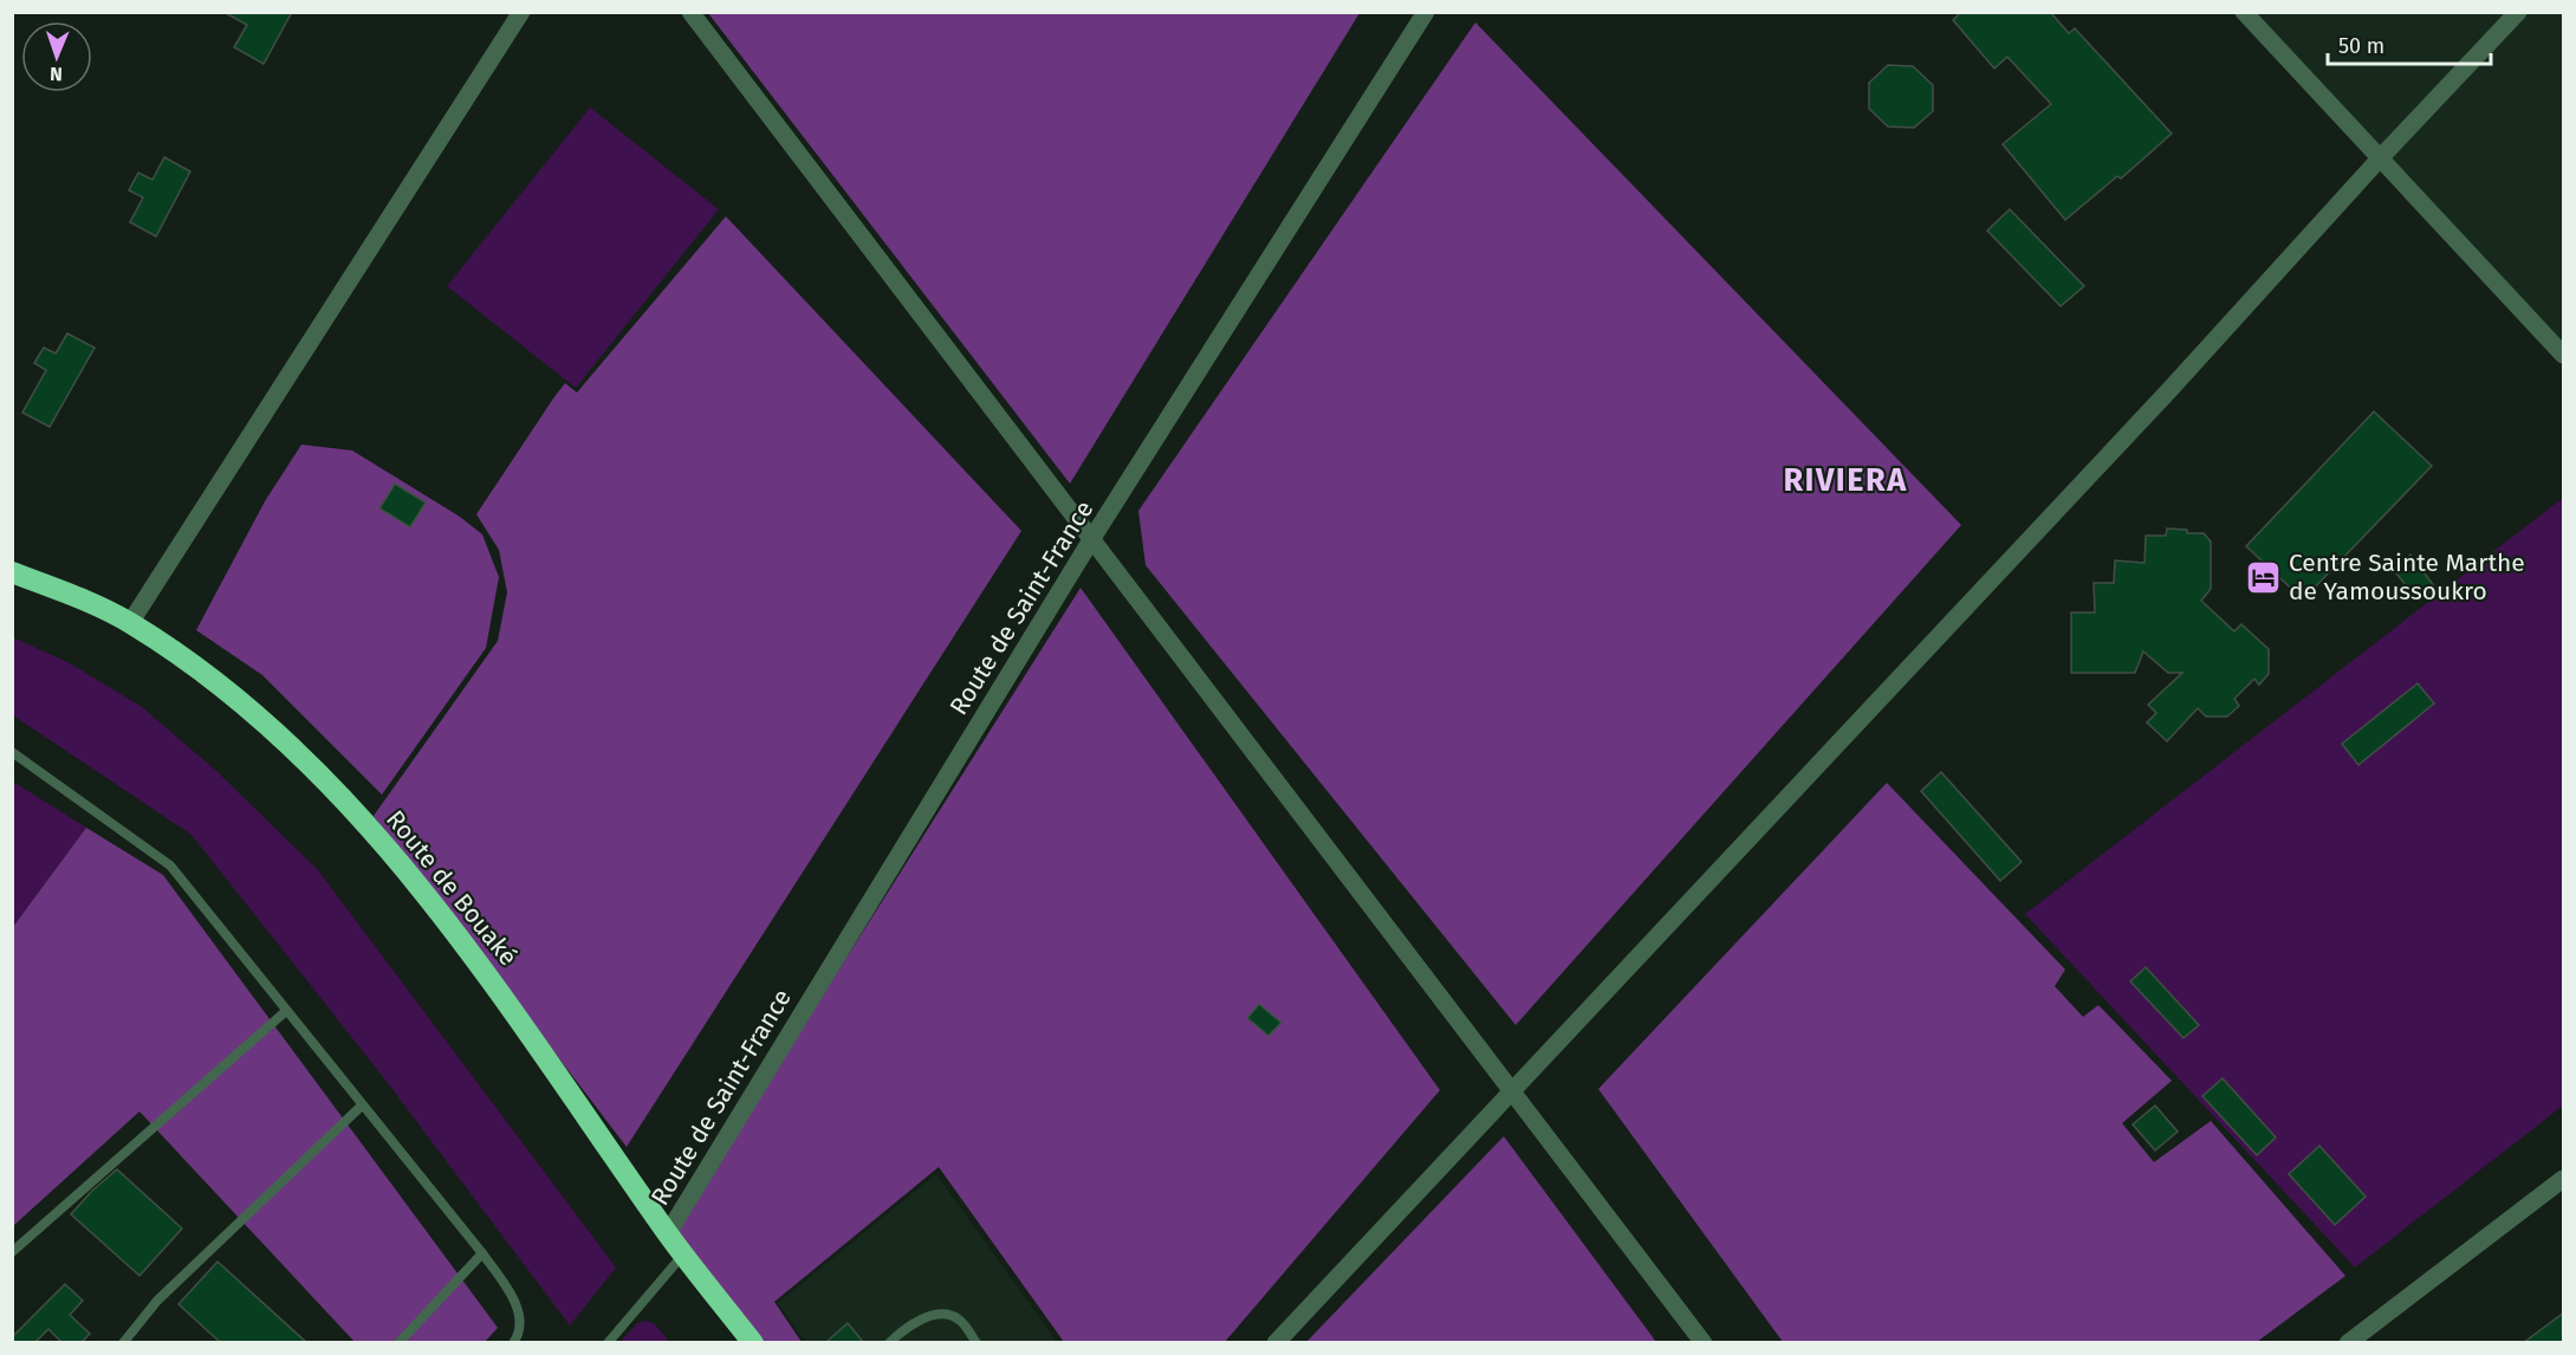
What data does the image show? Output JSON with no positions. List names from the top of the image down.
{
  "streets": {
    "highway": ["Route de Bouaké"],
    "street": ["Route de Saint-France"]
  },
  "crossings": [
    ["Route de Saint-France", "Route de Bouaké"]
  ],
  "districts": ["RIVIERA"],
  "places": {
    "hotel": ["Centre Sainte Marthe de Yamoussoukro"]
  },
  "scale_bar": "50 m",
  "north": "bottom"
}
